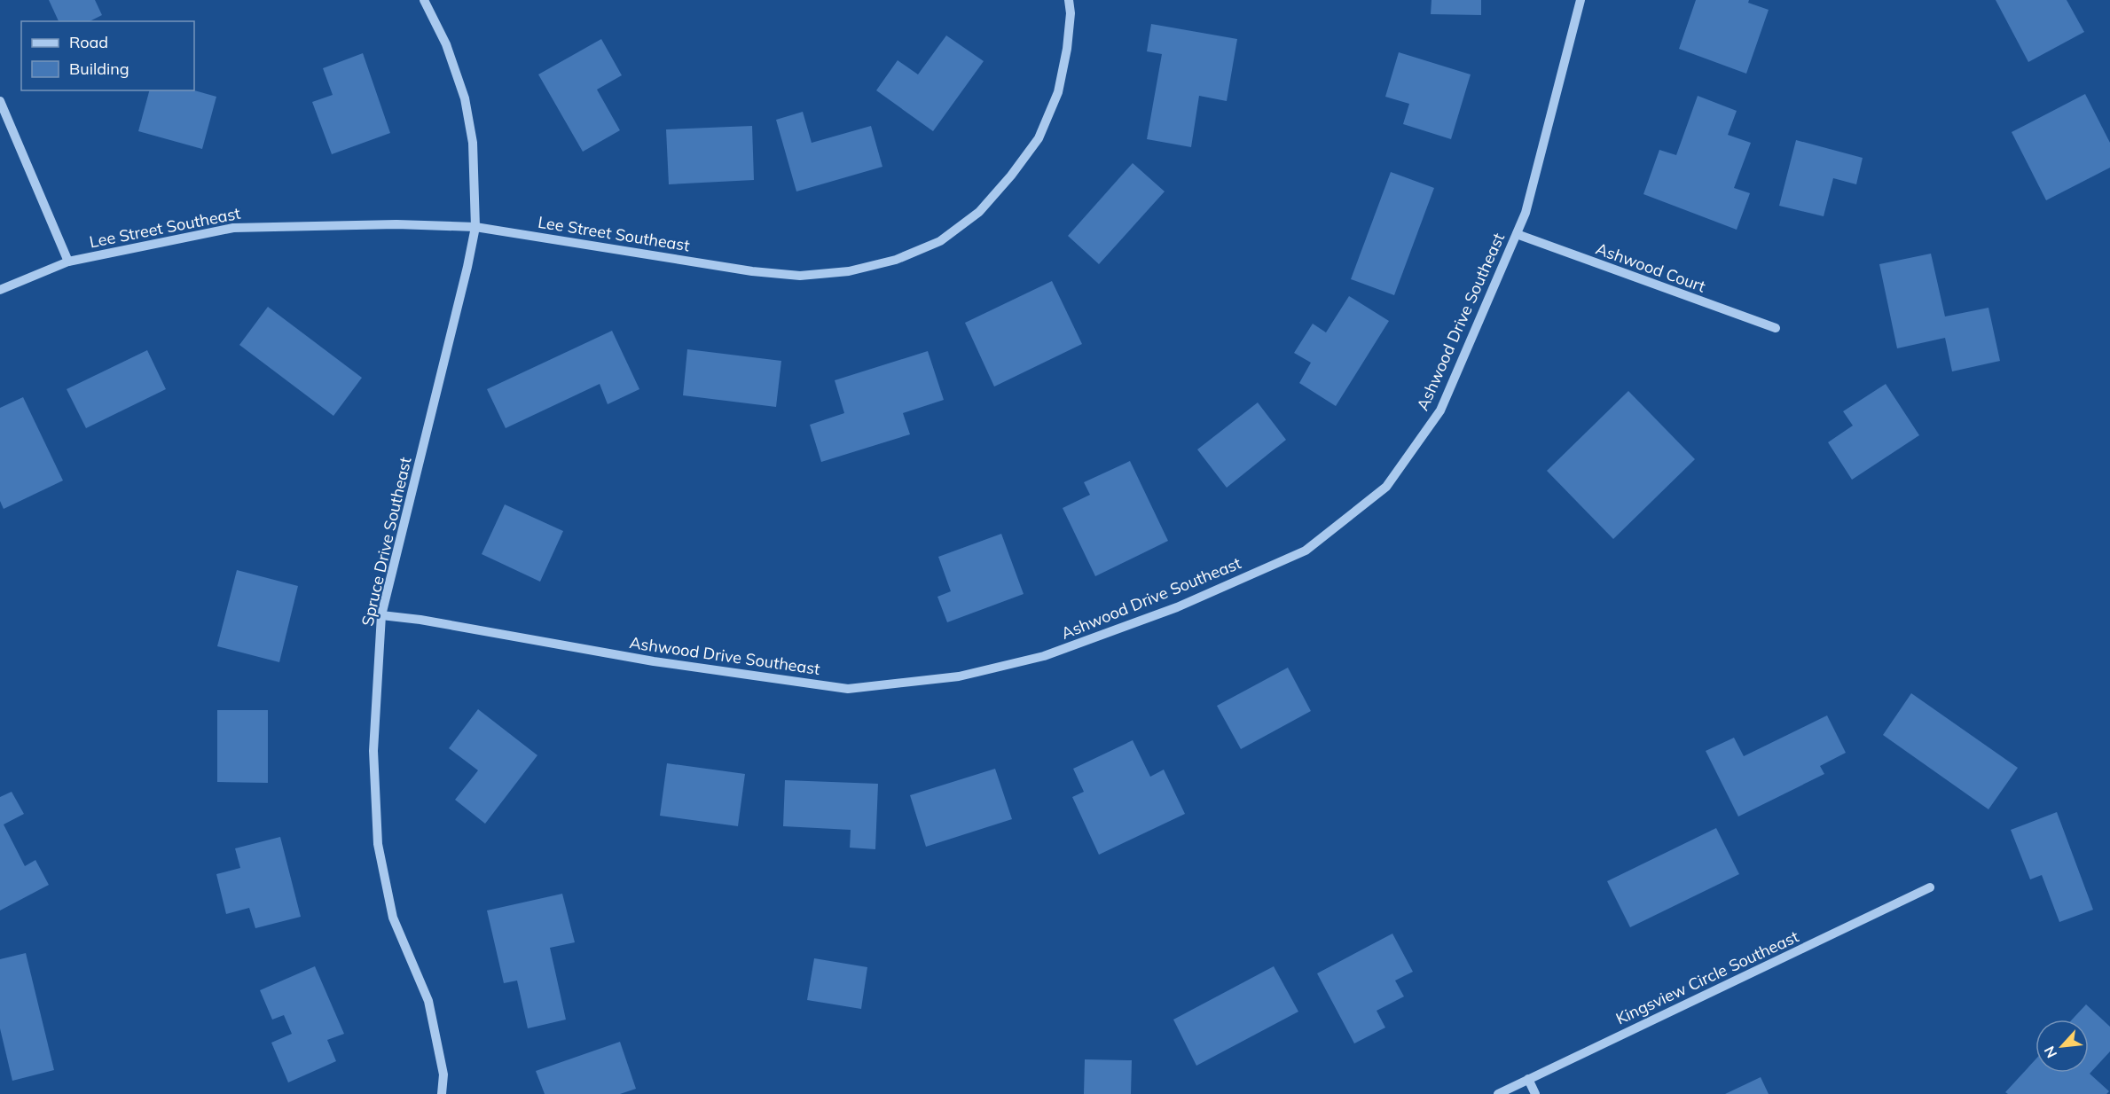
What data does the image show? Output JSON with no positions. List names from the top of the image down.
{
  "streets": {
    "street": [
      "Lee Street Southeast",
      "Ashwood Court",
      "Ashwood Drive Southeast",
      "Spruce Drive Southeast",
      "Kingsview Circle Southeast"
    ]
  },
  "crossings": [
    ["Lee Street Southeast", "Spruce Drive Southeast"],
    ["Ashwood Court", "Ashwood Drive Southeast"],
    ["Ashwood Drive Southeast", "Spruce Drive Southeast"]
  ],
  "legend": ["Road", "Building"],
  "north": "bottom left"
}
